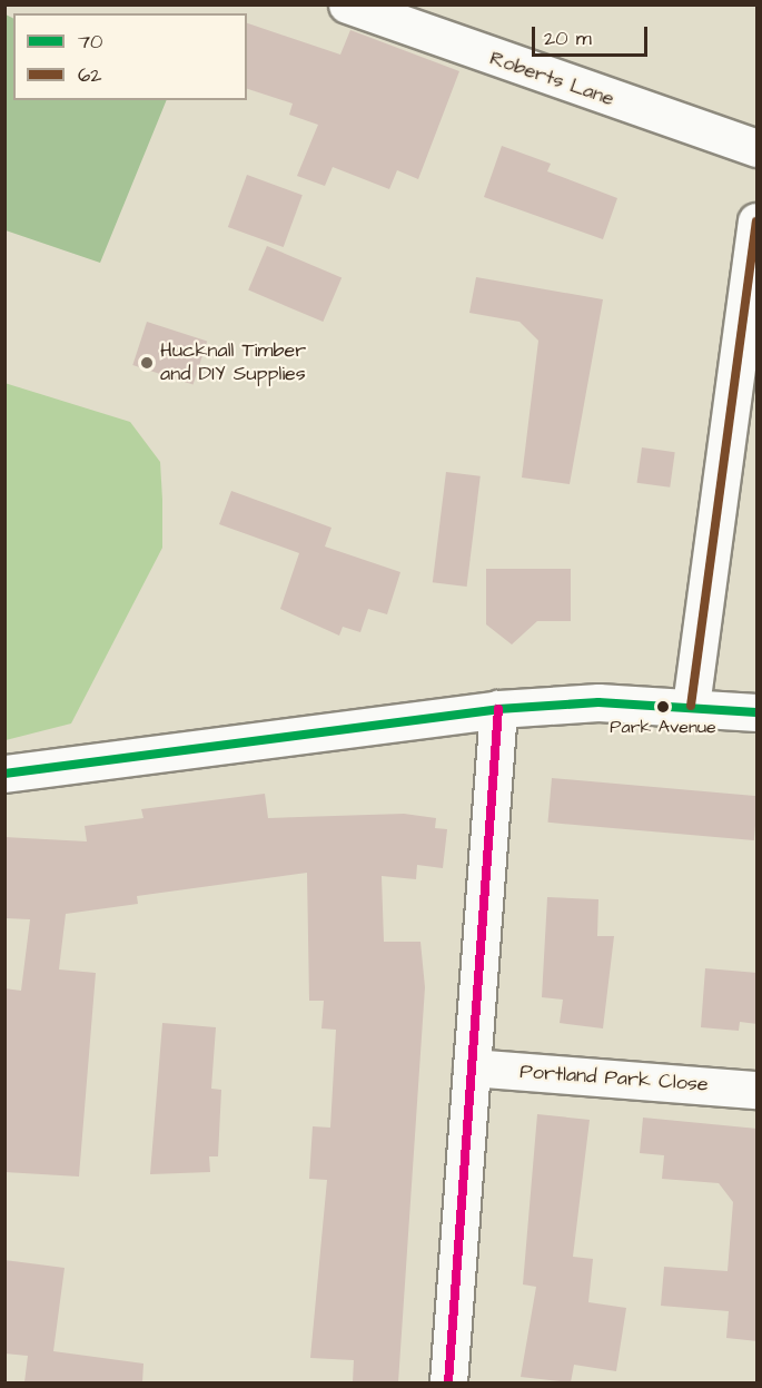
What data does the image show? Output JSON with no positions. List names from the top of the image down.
{
  "streets": {
    "street": ["Roberts Lane", "Portland Park Close"]
  },
  "places": ["Hucknall Timber and DIY Supplies", "Park Avenue"],
  "lines": ["transit line 62", "transit line 70"],
  "legend": ["70", "62"],
  "scale_bar": "20 m"
}
